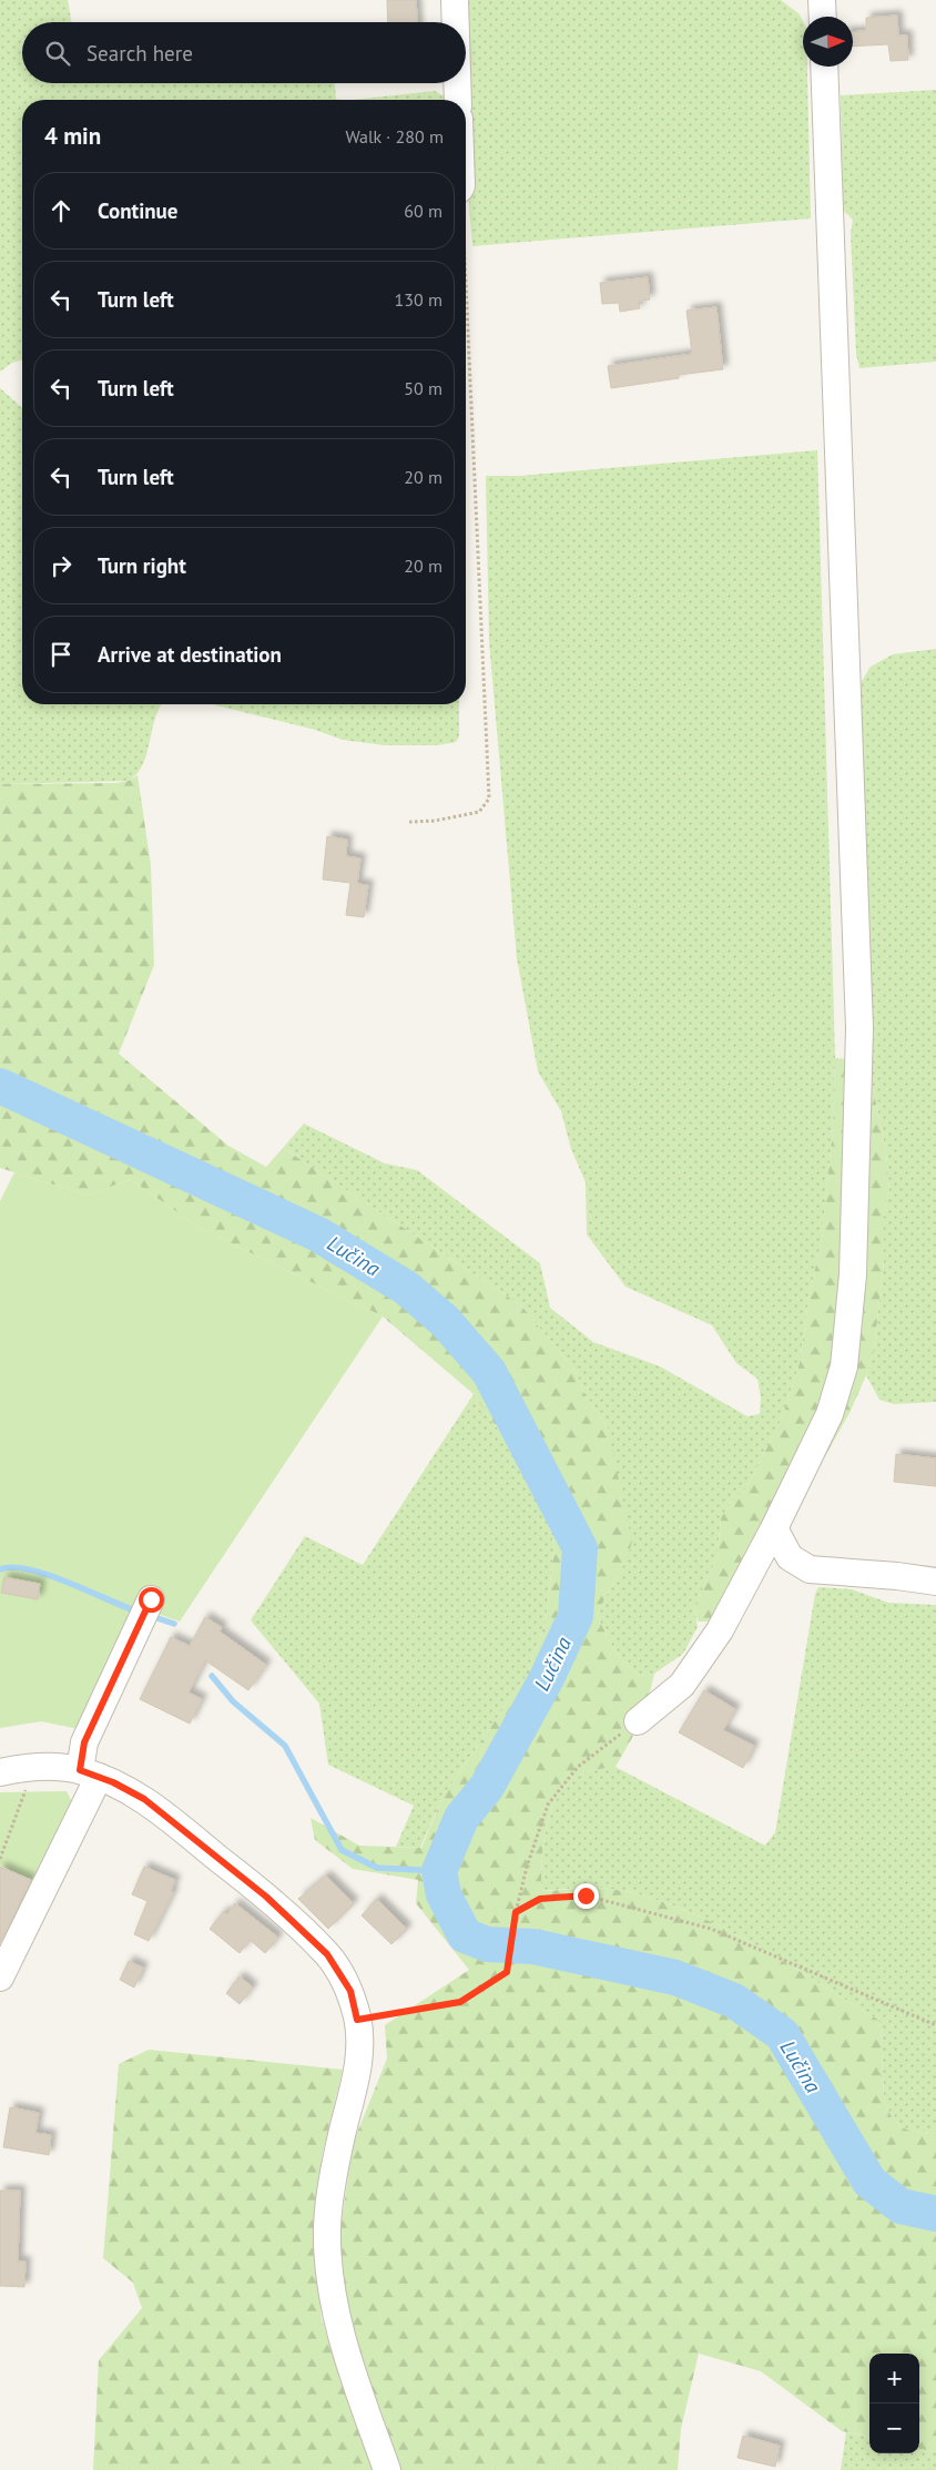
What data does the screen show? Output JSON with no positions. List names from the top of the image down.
{
  "water": ["Lučina"],
  "north": "right",
  "page": {
    "search": "Search here",
    "heading": ["4 min", "Walk · 280 m"],
    "list": [
      ["Continue", "60 m"],
      ["Turn left", "130 m"],
      ["Turn left", "50 m"],
      ["Turn left", "20 m"],
      ["Turn right", "20 m"],
      "Arrive at destination"
    ],
    "map_buttons": ["+", "−"]
  }
}
